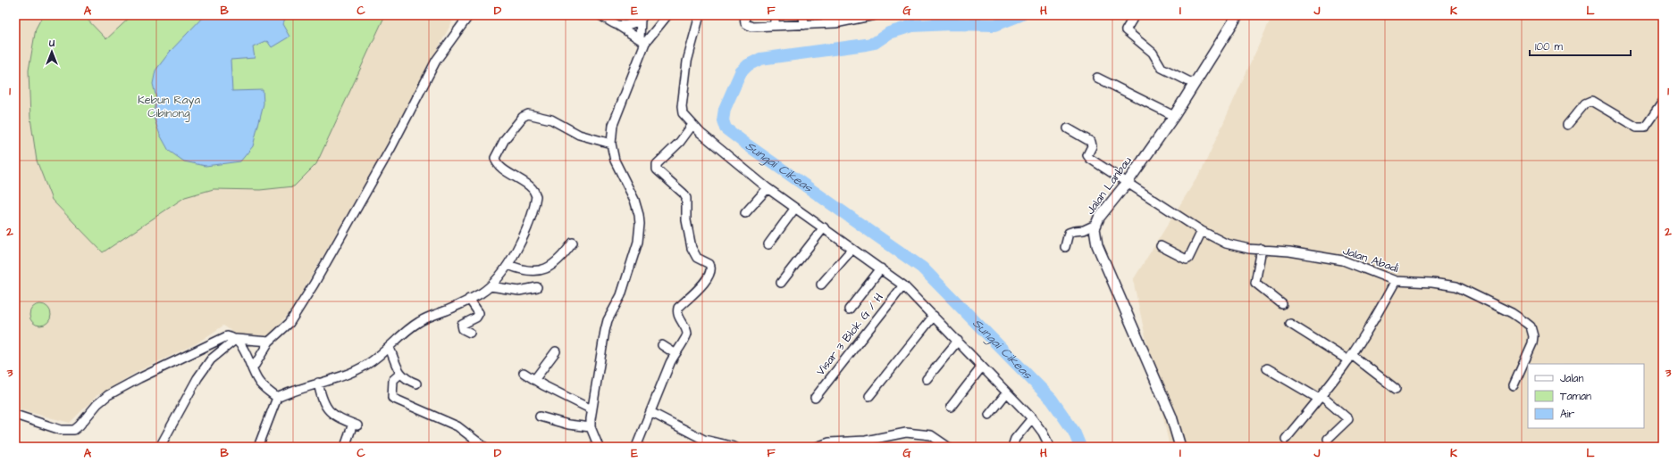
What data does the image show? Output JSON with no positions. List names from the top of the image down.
{
  "streets": {
    "street": ["Jalan Lanbau", "Jalan Abadi", "Visar 3 Blok G / H"]
  },
  "crossings": [
    ["Jalan Lanbau", "Jalan Abadi"]
  ],
  "water": ["Sungai Cikeas"],
  "parks": ["Kebun Raya Cibinong"],
  "legend": ["Jalan", "Taman", "Air"],
  "scale_bar": "100 m",
  "north": "top",
  "grid": {
    "columns": [
      "A",
      "B",
      "C",
      "D",
      "E",
      "F",
      "G",
      "H",
      "I",
      "J",
      "K",
      "L"
    ],
    "rows": ["1", "2", "3"]
  }
}
